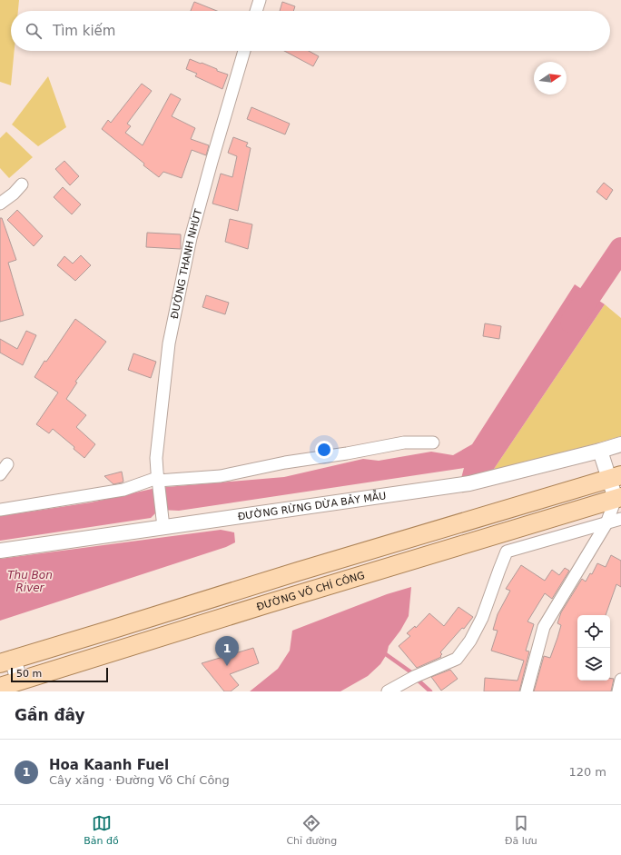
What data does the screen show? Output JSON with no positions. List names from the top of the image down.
{
  "streets": {
    "main road": ["ĐƯỜNG VÕ CHÍ CÔNG"],
    "street": ["ĐƯỜNG THANH NHỨT", "ĐƯỜNG RỪNG DỪA BẢY MẪU"]
  },
  "crossings": [
    ["ĐƯỜNG THANH NHỨT", "ĐƯỜNG RỪNG DỪA BẢY MẪU"]
  ],
  "water": ["Thu Bon River"],
  "scale_bar": "50 m",
  "north": "right",
  "page": {
    "search": "Tìm kiếm",
    "pins": "1",
    "scale": "50 m",
    "heading": "Gần đây",
    "list": [
      {
        "mark": "1",
        "name": "Hoa Kaanh Fuel",
        "note": "Cây xăng · Đường Võ Chí Công",
        "value": "120 m"
      }
    ],
    "nav": ["Bản đồ", "Chỉ đường", "Đã lưu"]
  }
}
